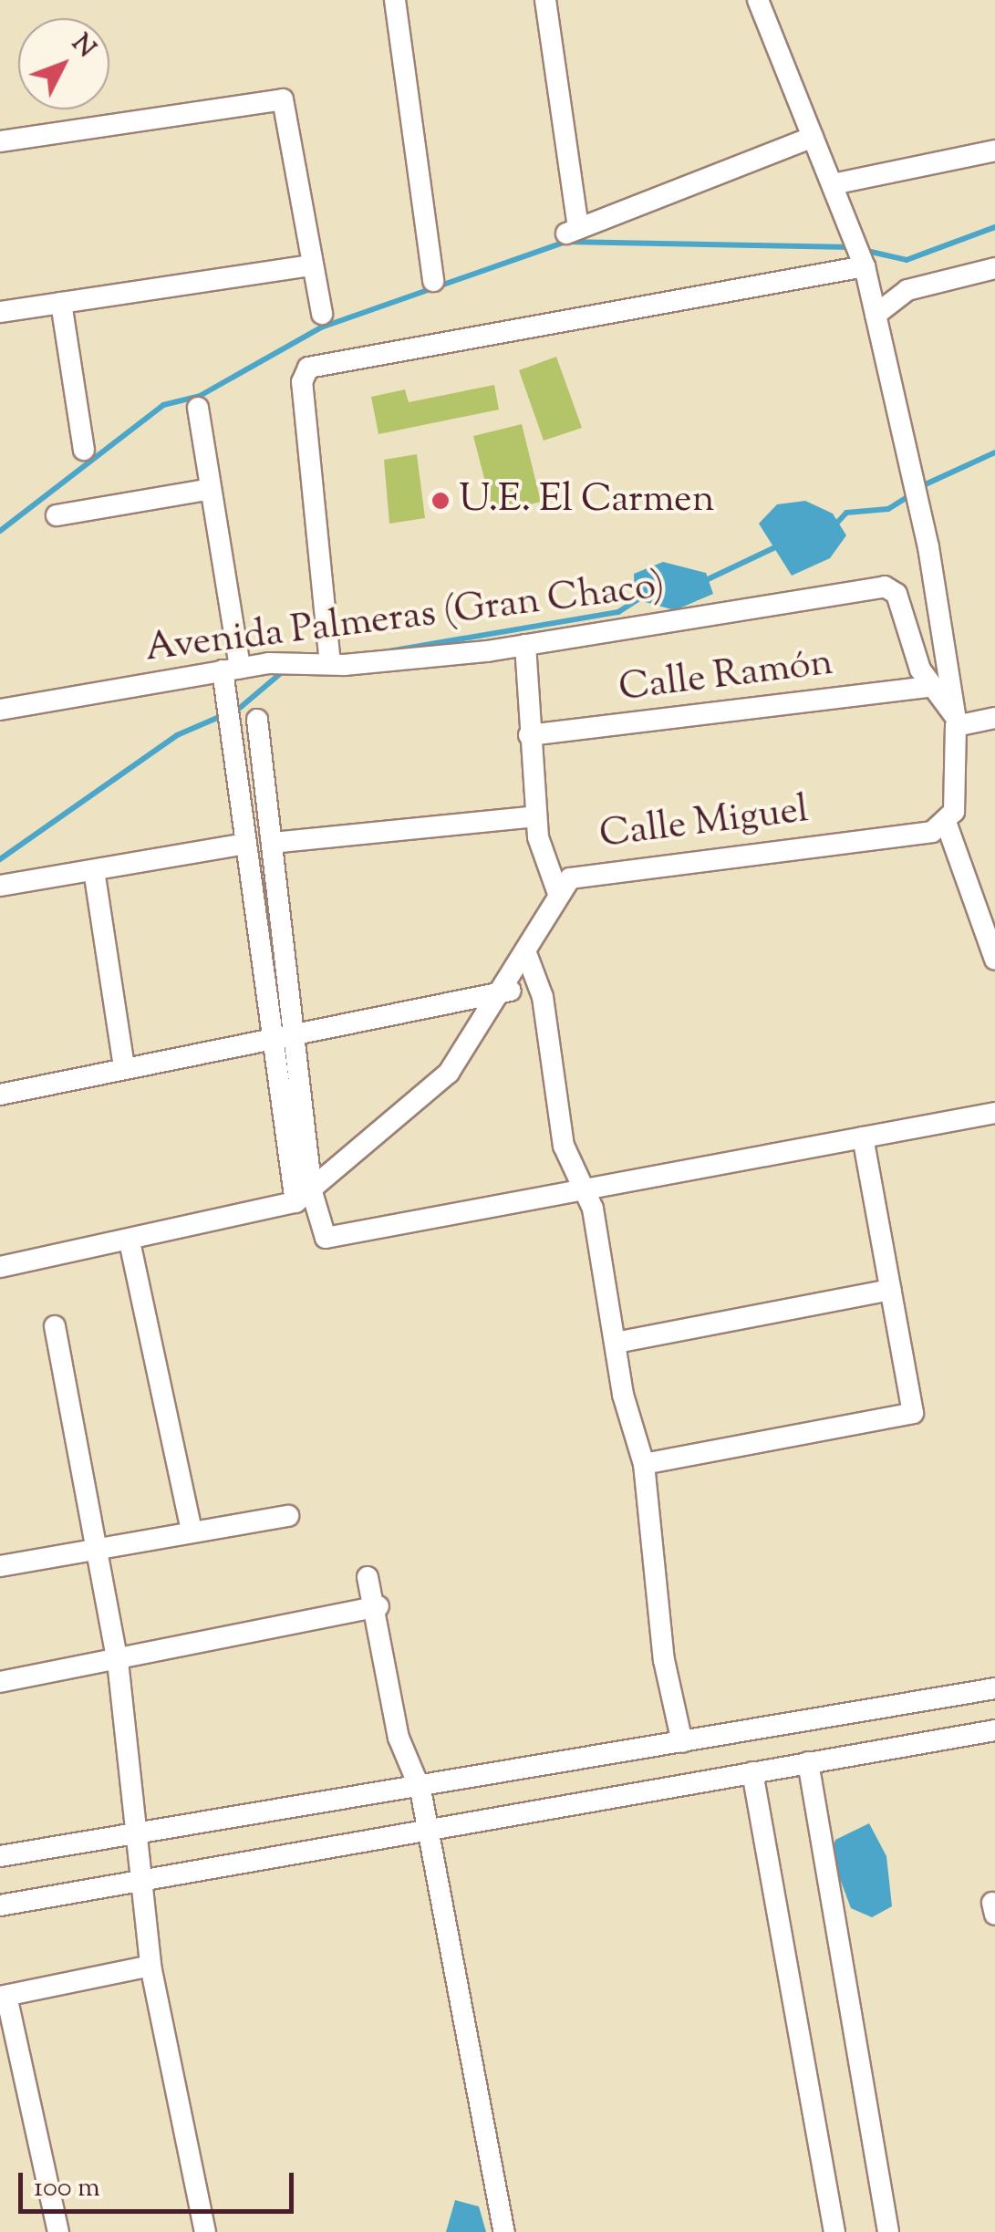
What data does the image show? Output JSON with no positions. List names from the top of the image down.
{
  "streets": {
    "street": ["Avenida Palmeras (Gran Chaco)", "Calle Ramón", "Calle Miguel"]
  },
  "crossings": [
    ["Avenida Palmeras (Gran Chaco)", "Calle Ramón"]
  ],
  "places": ["U.E. El Carmen"],
  "scale_bar": "100 m",
  "north": "top right"
}
